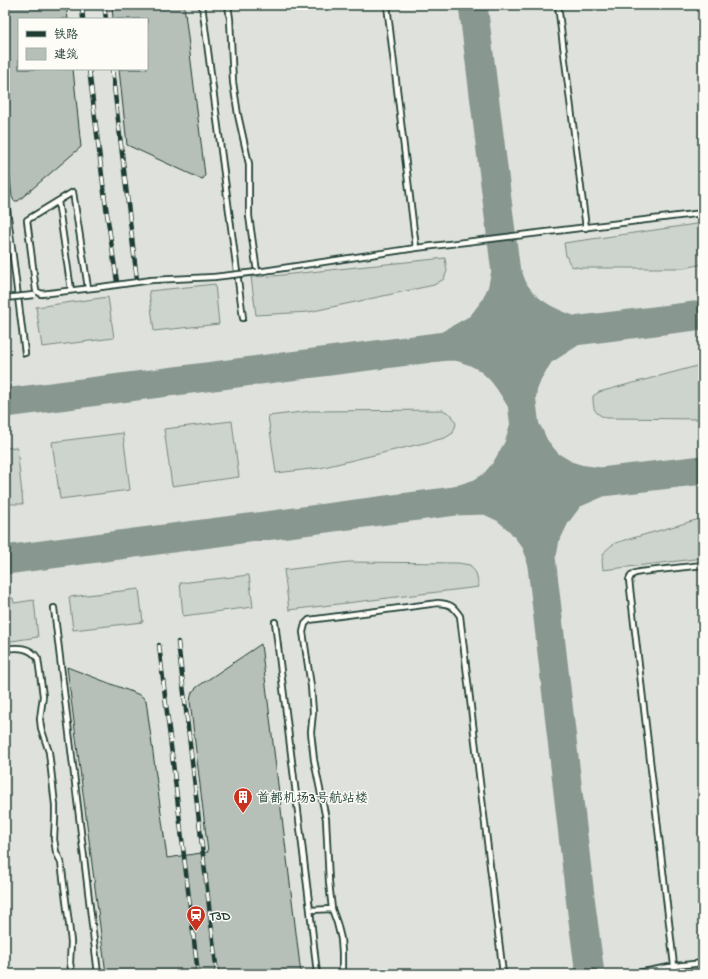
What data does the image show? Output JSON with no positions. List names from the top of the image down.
{
  "places": {
    "building": ["首都机场3号航站楼"],
    "station": ["T3D"]
  },
  "legend": ["铁路", "建筑"]
}
